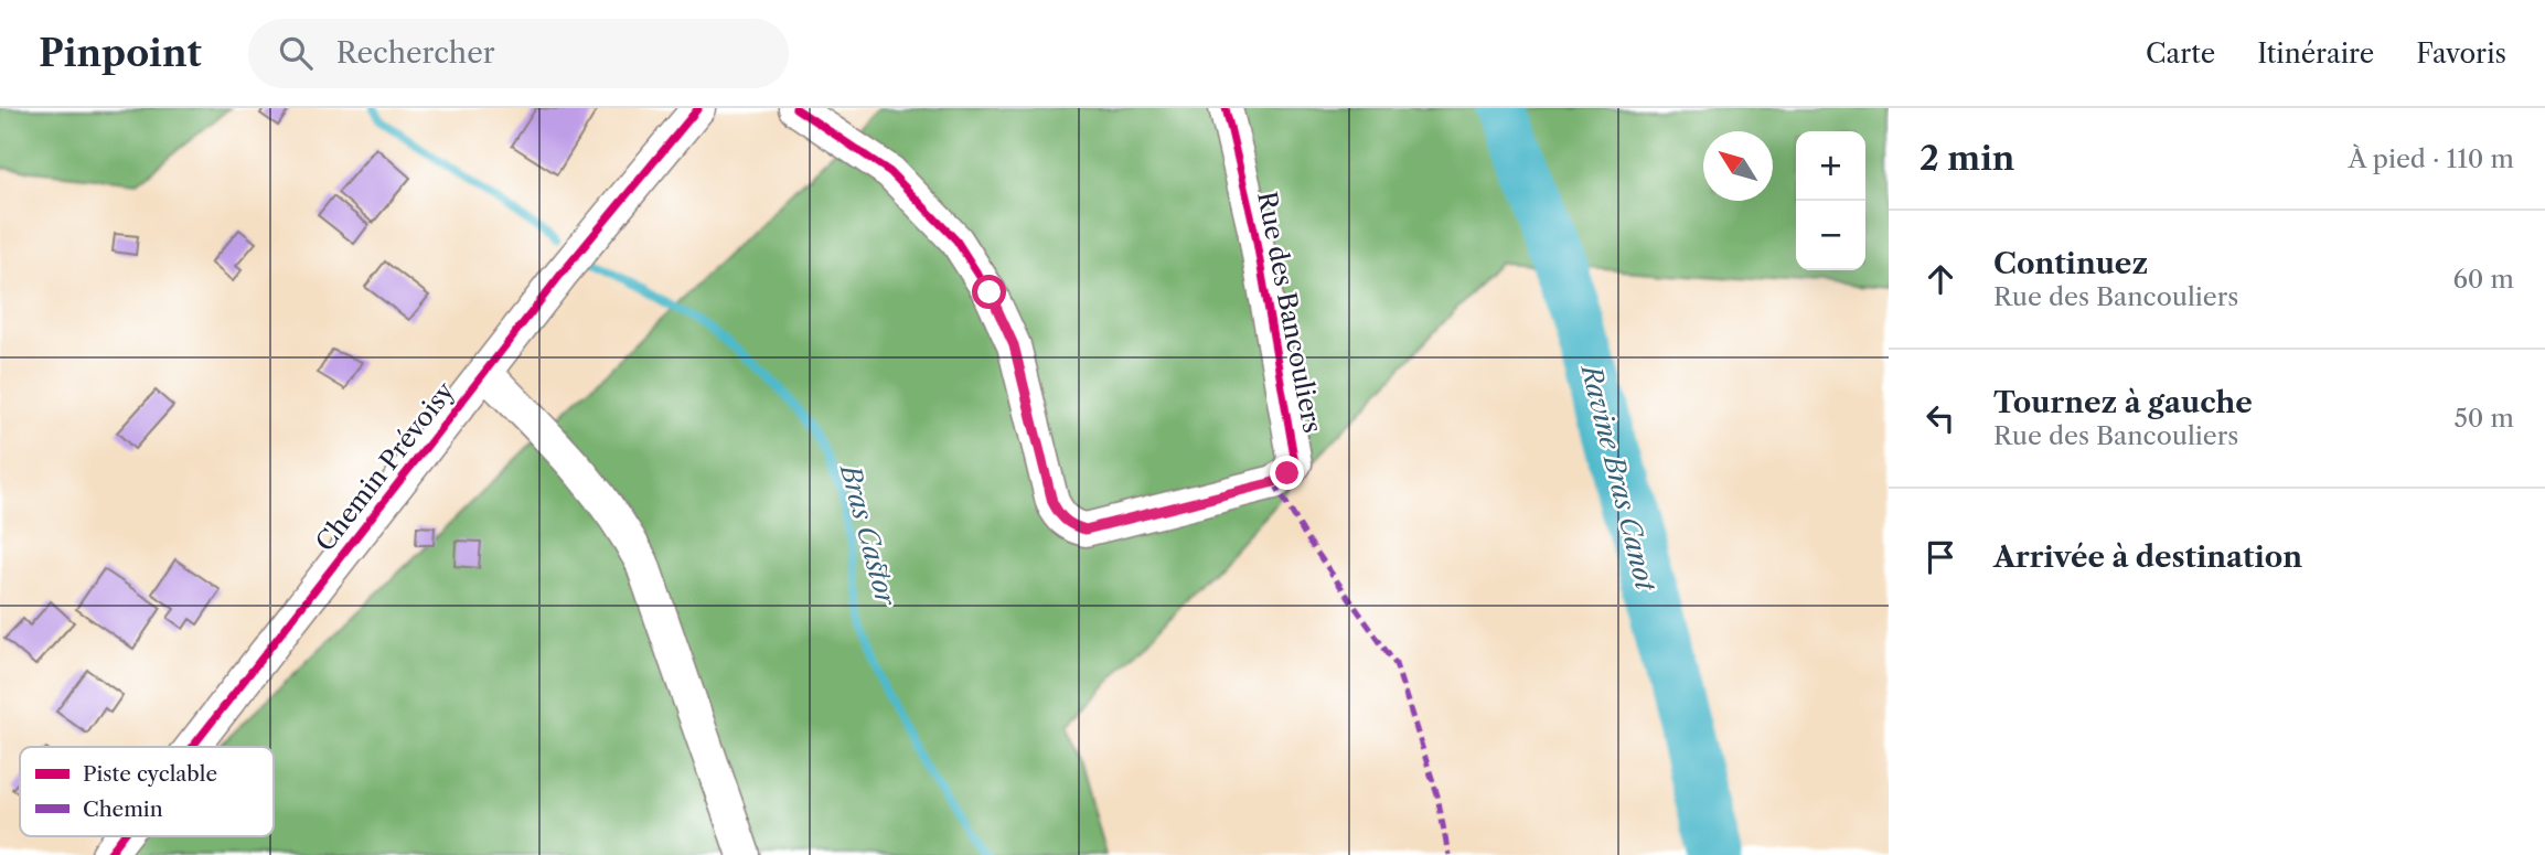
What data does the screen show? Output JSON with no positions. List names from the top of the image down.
{
  "streets": {
    "street": ["Rue des Bancouliers", "Chemin Prévoisy"]
  },
  "water": ["Ravine Bras Canot", "Bras Castor"],
  "legend": ["Piste cyclable", "Chemin"],
  "north": "top left",
  "page": {
    "header": "Pinpoint",
    "search": "Rechercher",
    "nav": ["Carte", "Itinéraire", "Favoris"],
    "heading": ["2 min", "À pied · 110 m"],
    "map_buttons": ["+", "−"],
    "list": [
      ["Continuez", "Rue des Bancouliers", "60 m"],
      ["Tournez à gauche", "Rue des Bancouliers", "50 m"],
      "Arrivée à destination"
    ]
  }
}
